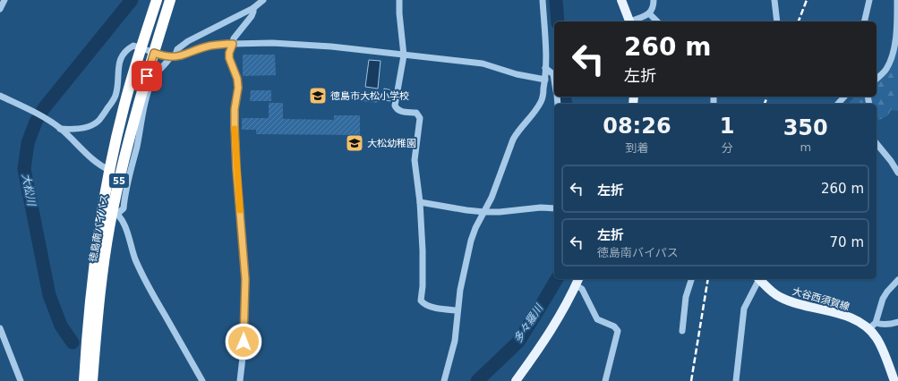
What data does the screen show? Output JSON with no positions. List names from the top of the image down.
{
  "streets": {
    "highway": ["55", "徳島南バイパス"],
    "main road": ["大谷西須賀線"]
  },
  "water": ["大松川", "多々羅川"],
  "places": {
    "school or university": ["徳島市大松小学校", "大松幼稚園"]
  },
  "page": {
    "turn": ["260 m", "左折"],
    "eta": [
      "08:26",
      "到着",
      "1",
      "分",
      "350",
      "m"
    ],
    "list": [
      {
        "name": "左折",
        "value": "260 m"
      },
      {
        "name": "左折",
        "note": "徳島南バイパス",
        "value": "70 m"
      }
    ]
  }
}
